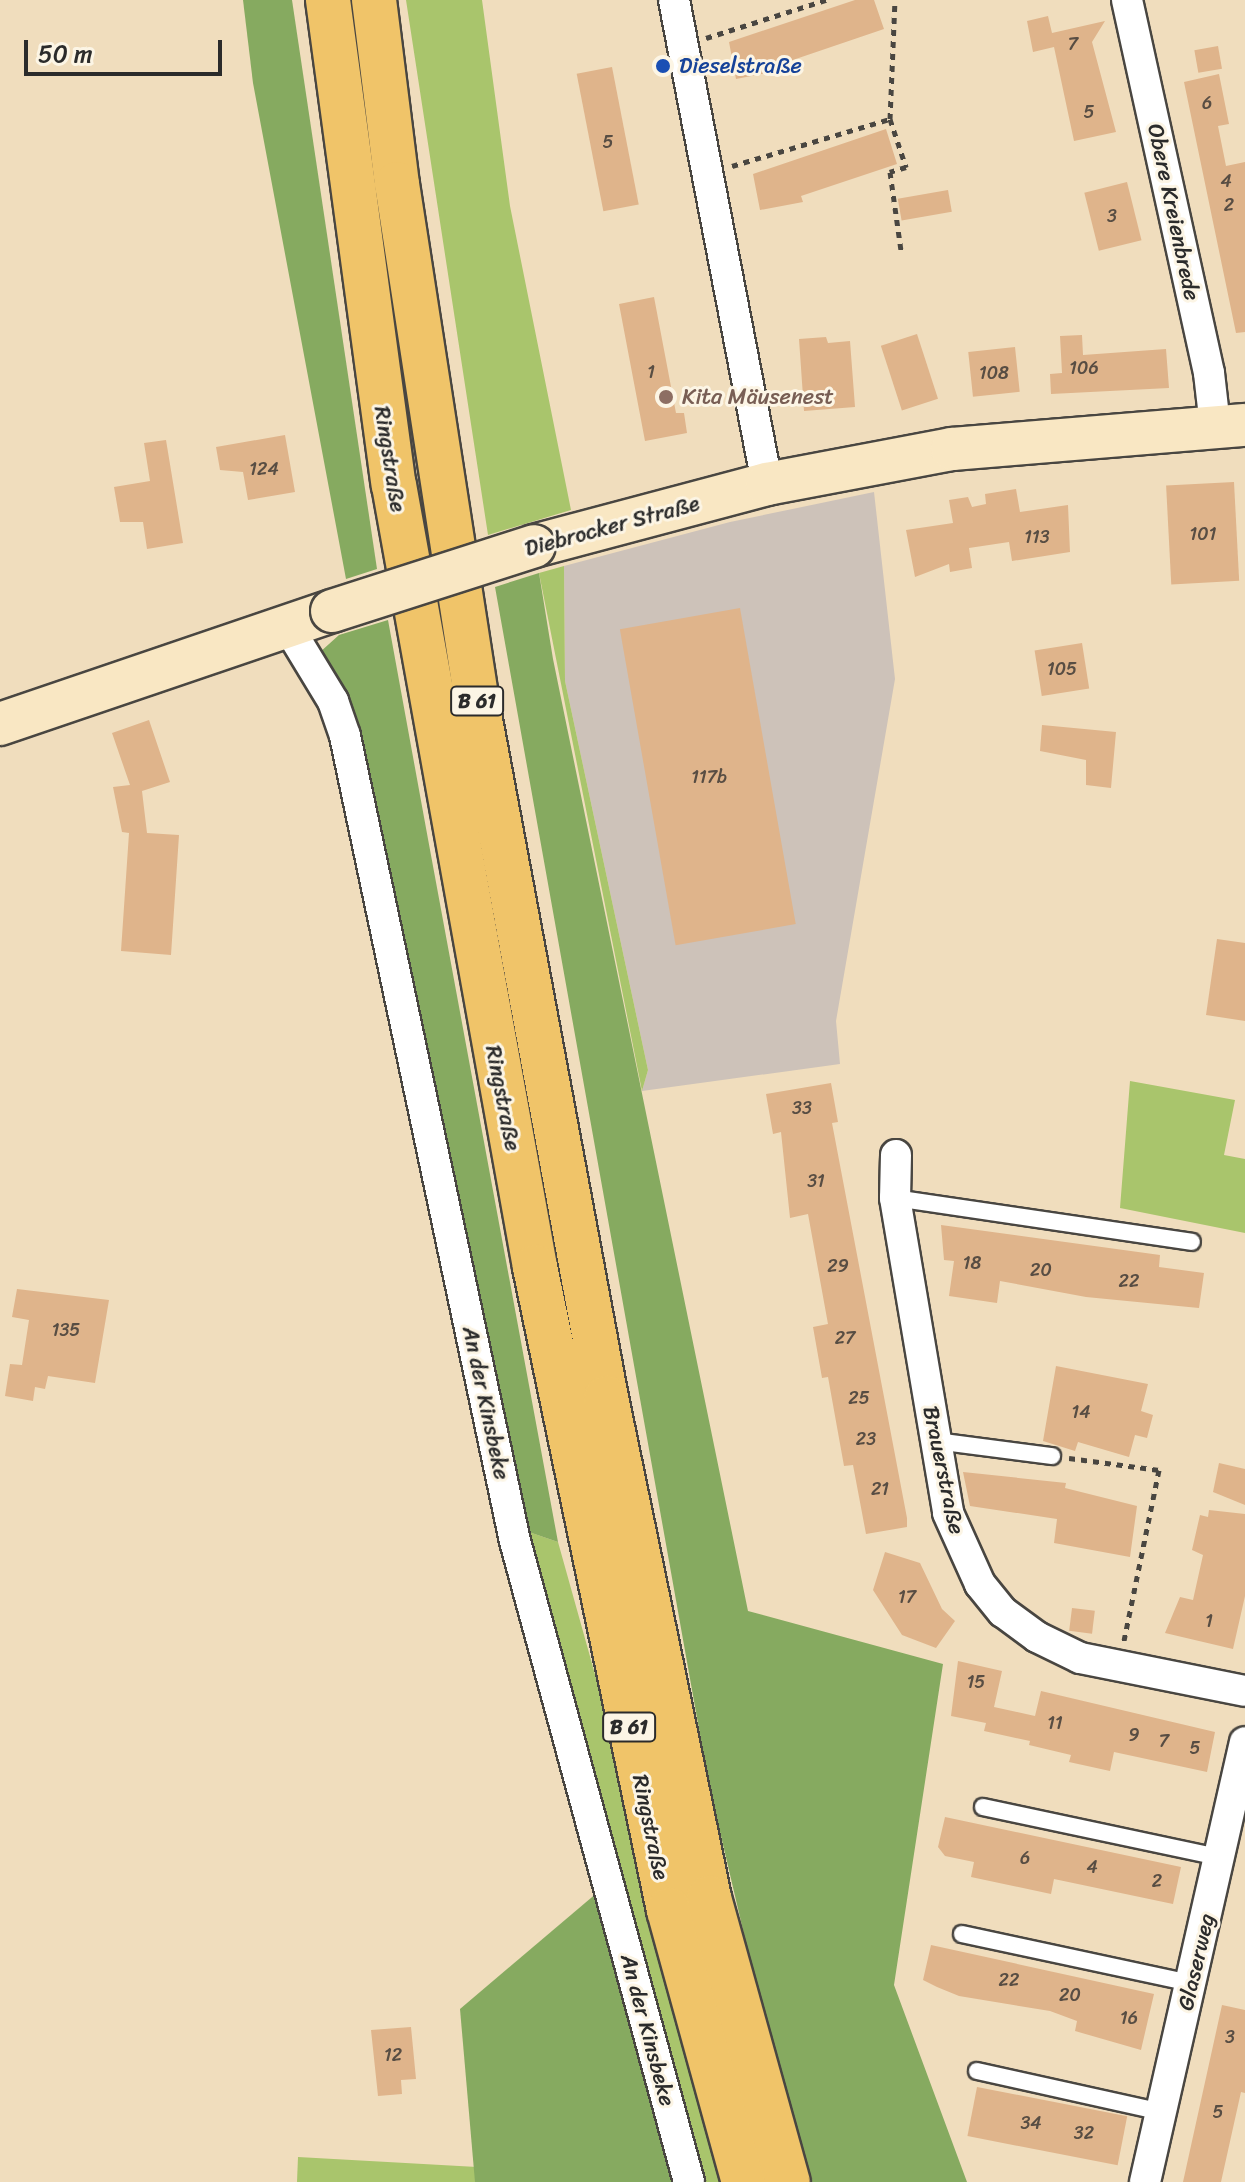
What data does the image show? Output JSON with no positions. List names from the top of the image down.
{
  "streets": {
    "highway": ["Ringstraße", "B 61"],
    "main road": ["Diebrocker Straße"],
    "street": [
      "Obere Kreienbrede",
      "An der Kinsbeke",
      "Brauerstraße",
      "Glaserweg"
    ]
  },
  "crossings": [
    ["Obere Kreienbrede", "Diebrocker Straße"],
    ["Diebrocker Straße", "An der Kinsbeke"]
  ],
  "places": ["Dieselstraße", "Kita Mäusenest"],
  "house_numbers": [
    "7",
    "6",
    "5",
    "5",
    "4",
    "2",
    "3",
    "106",
    "1",
    "108",
    "124",
    "101",
    "113",
    "105",
    "117b",
    "33",
    "31",
    "18",
    "29",
    "20",
    "22",
    "135",
    "27",
    "25",
    "14",
    "23",
    "21",
    "17",
    "1",
    "15",
    "11",
    "9",
    "7",
    "5",
    "6",
    "4",
    "2",
    "22",
    "20",
    "16",
    "3",
    "12",
    "5",
    "34",
    "32"
  ],
  "scale_bar": "50 m"
}
